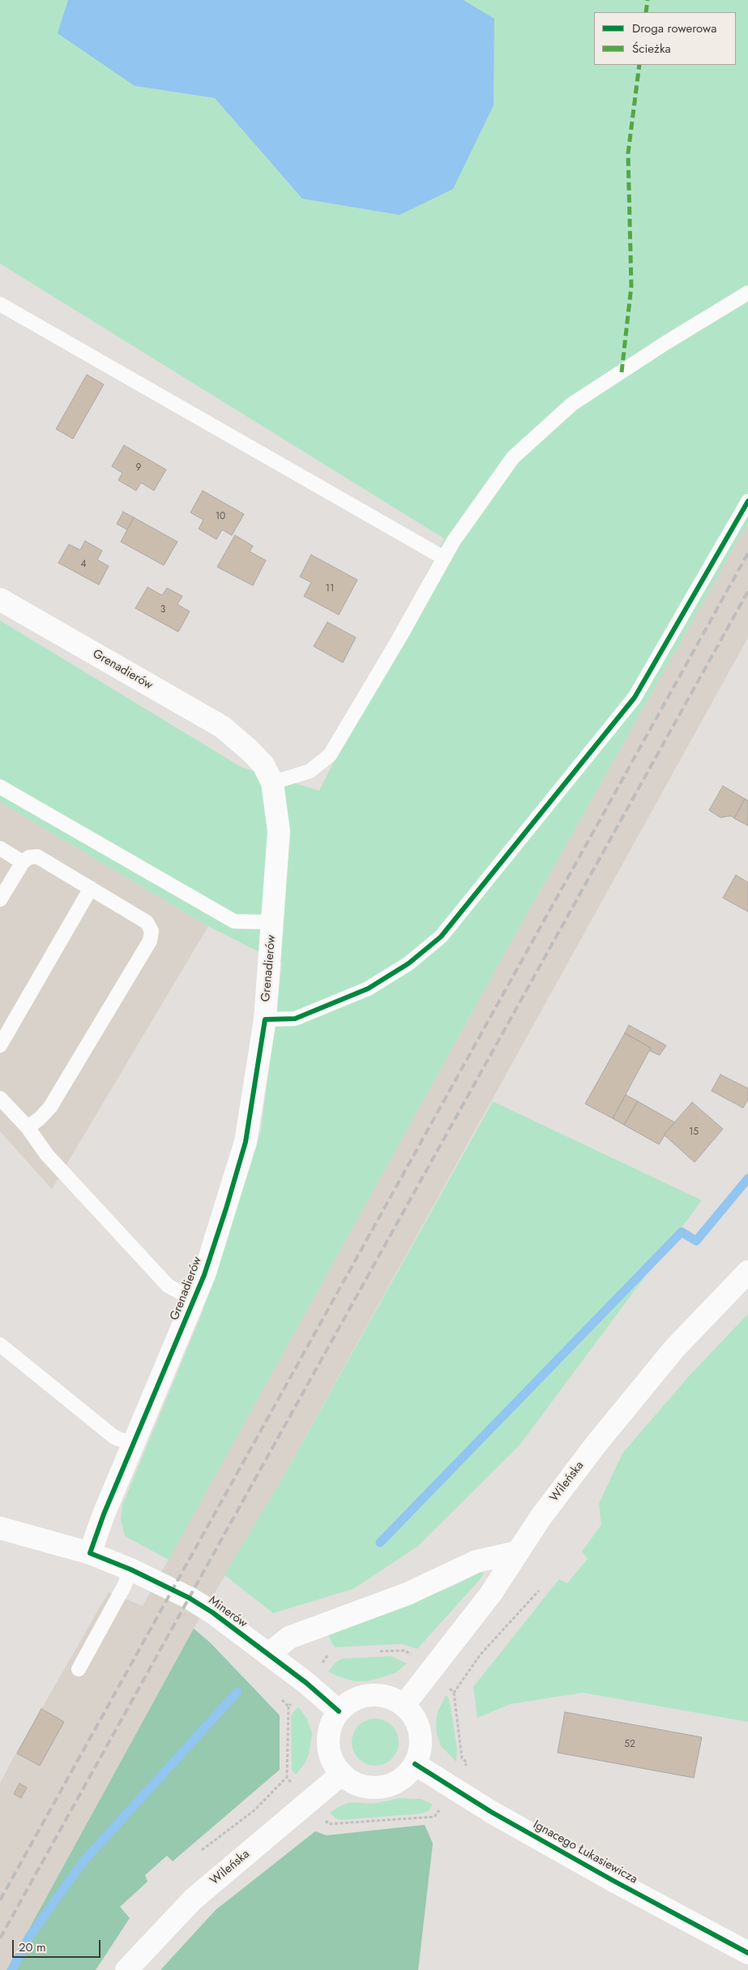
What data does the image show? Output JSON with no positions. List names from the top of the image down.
{
  "streets": {
    "street": [
      "Grenadierów",
      "Wileńska",
      "Minerów",
      "Ignacego Łukasiewicza"
    ]
  },
  "crossings": [
    ["Grenadierów", "Minerów"],
    ["Wileńska", "Minerów"],
    ["Wileńska", "Ignacego Łukasiewicza"],
    ["Minerów", "Ignacego Łukasiewicza"]
  ],
  "house_numbers": [
    "9",
    "10",
    "4",
    "11",
    "3",
    "15",
    "52"
  ],
  "legend": ["Droga rowerowa", "Ścieżka"],
  "scale_bar": "20 m"
}
